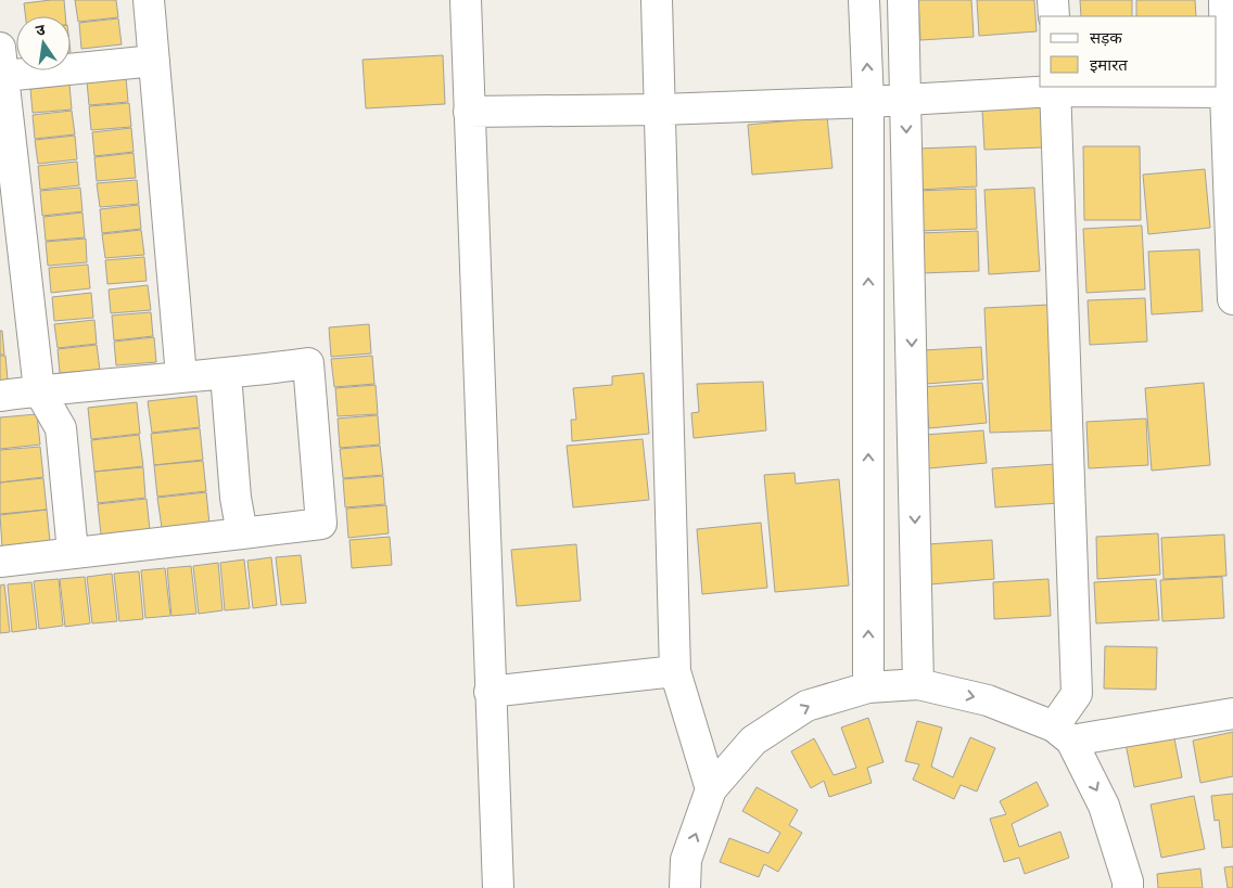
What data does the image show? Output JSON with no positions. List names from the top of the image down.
{
  "legend": ["सड़क", "इमारत"],
  "north": "top"
}
